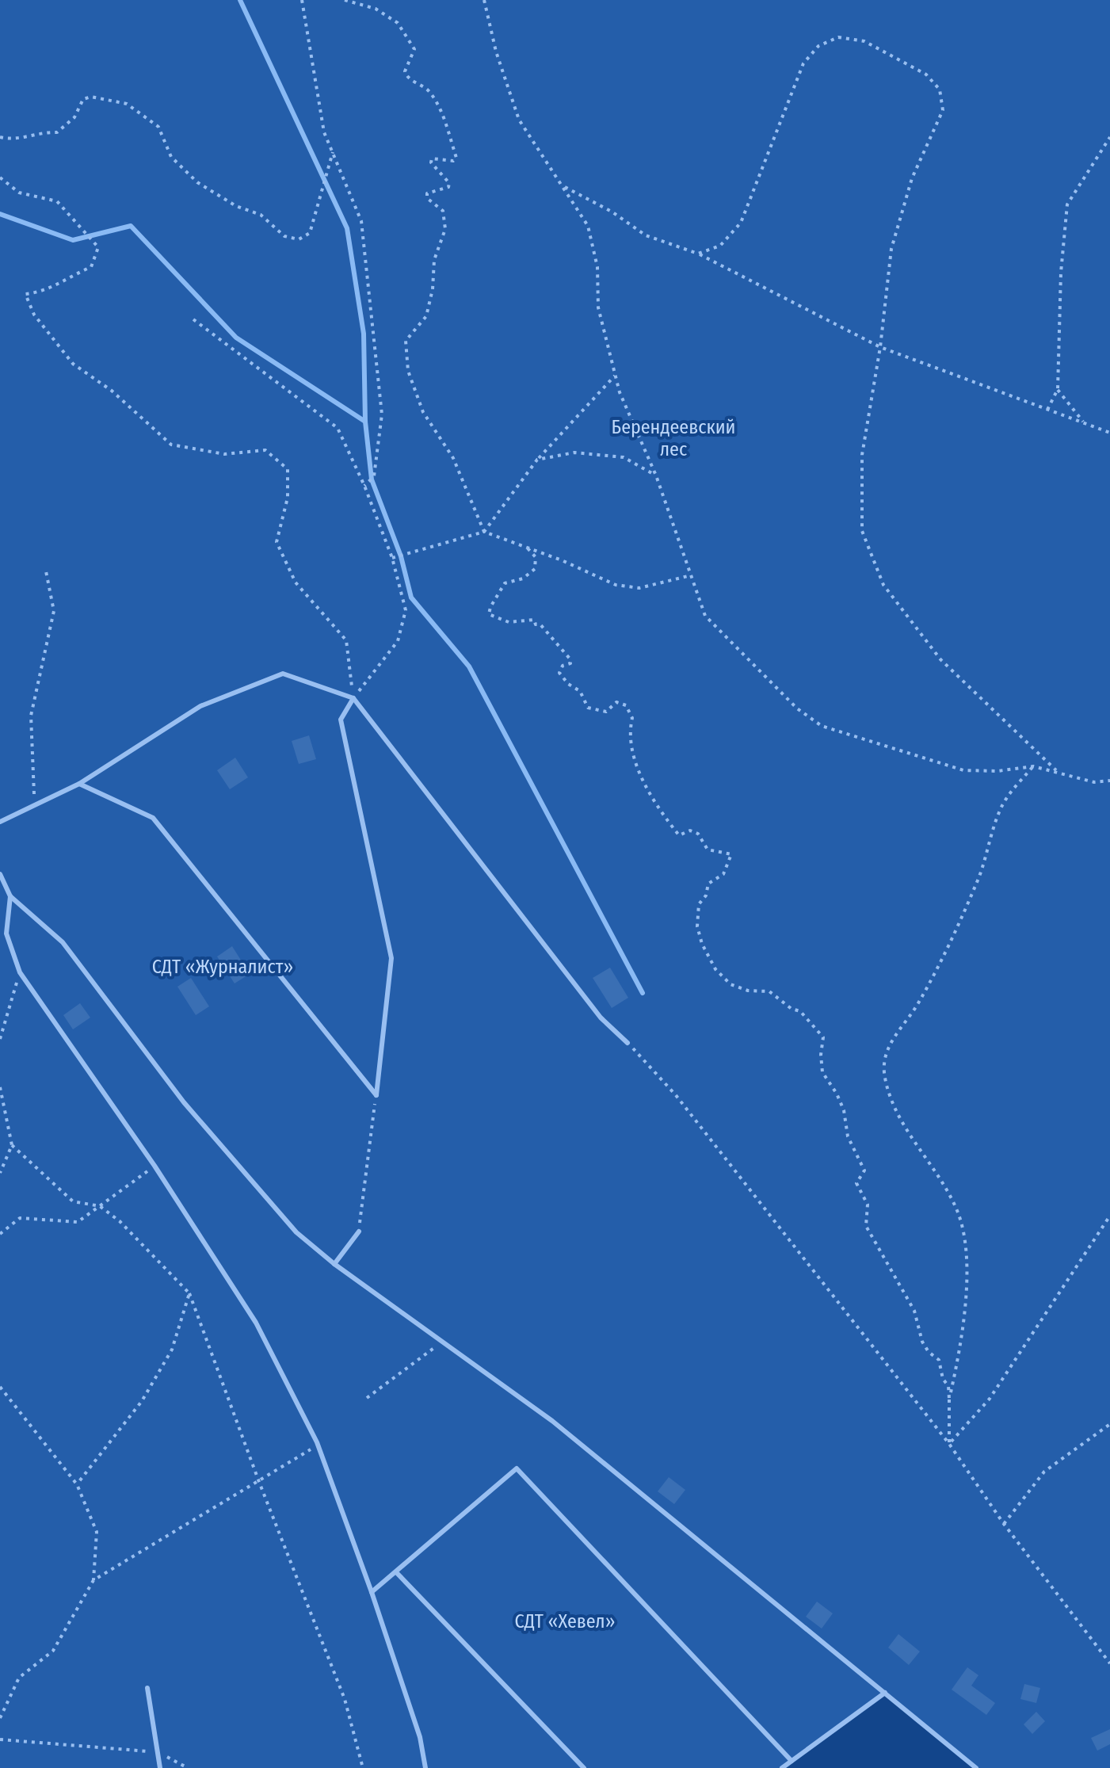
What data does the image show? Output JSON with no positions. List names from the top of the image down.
{
  "parks": ["Берендеевский лес", "СДТ «Журналист»", "СДТ «Хевел»"]
}
